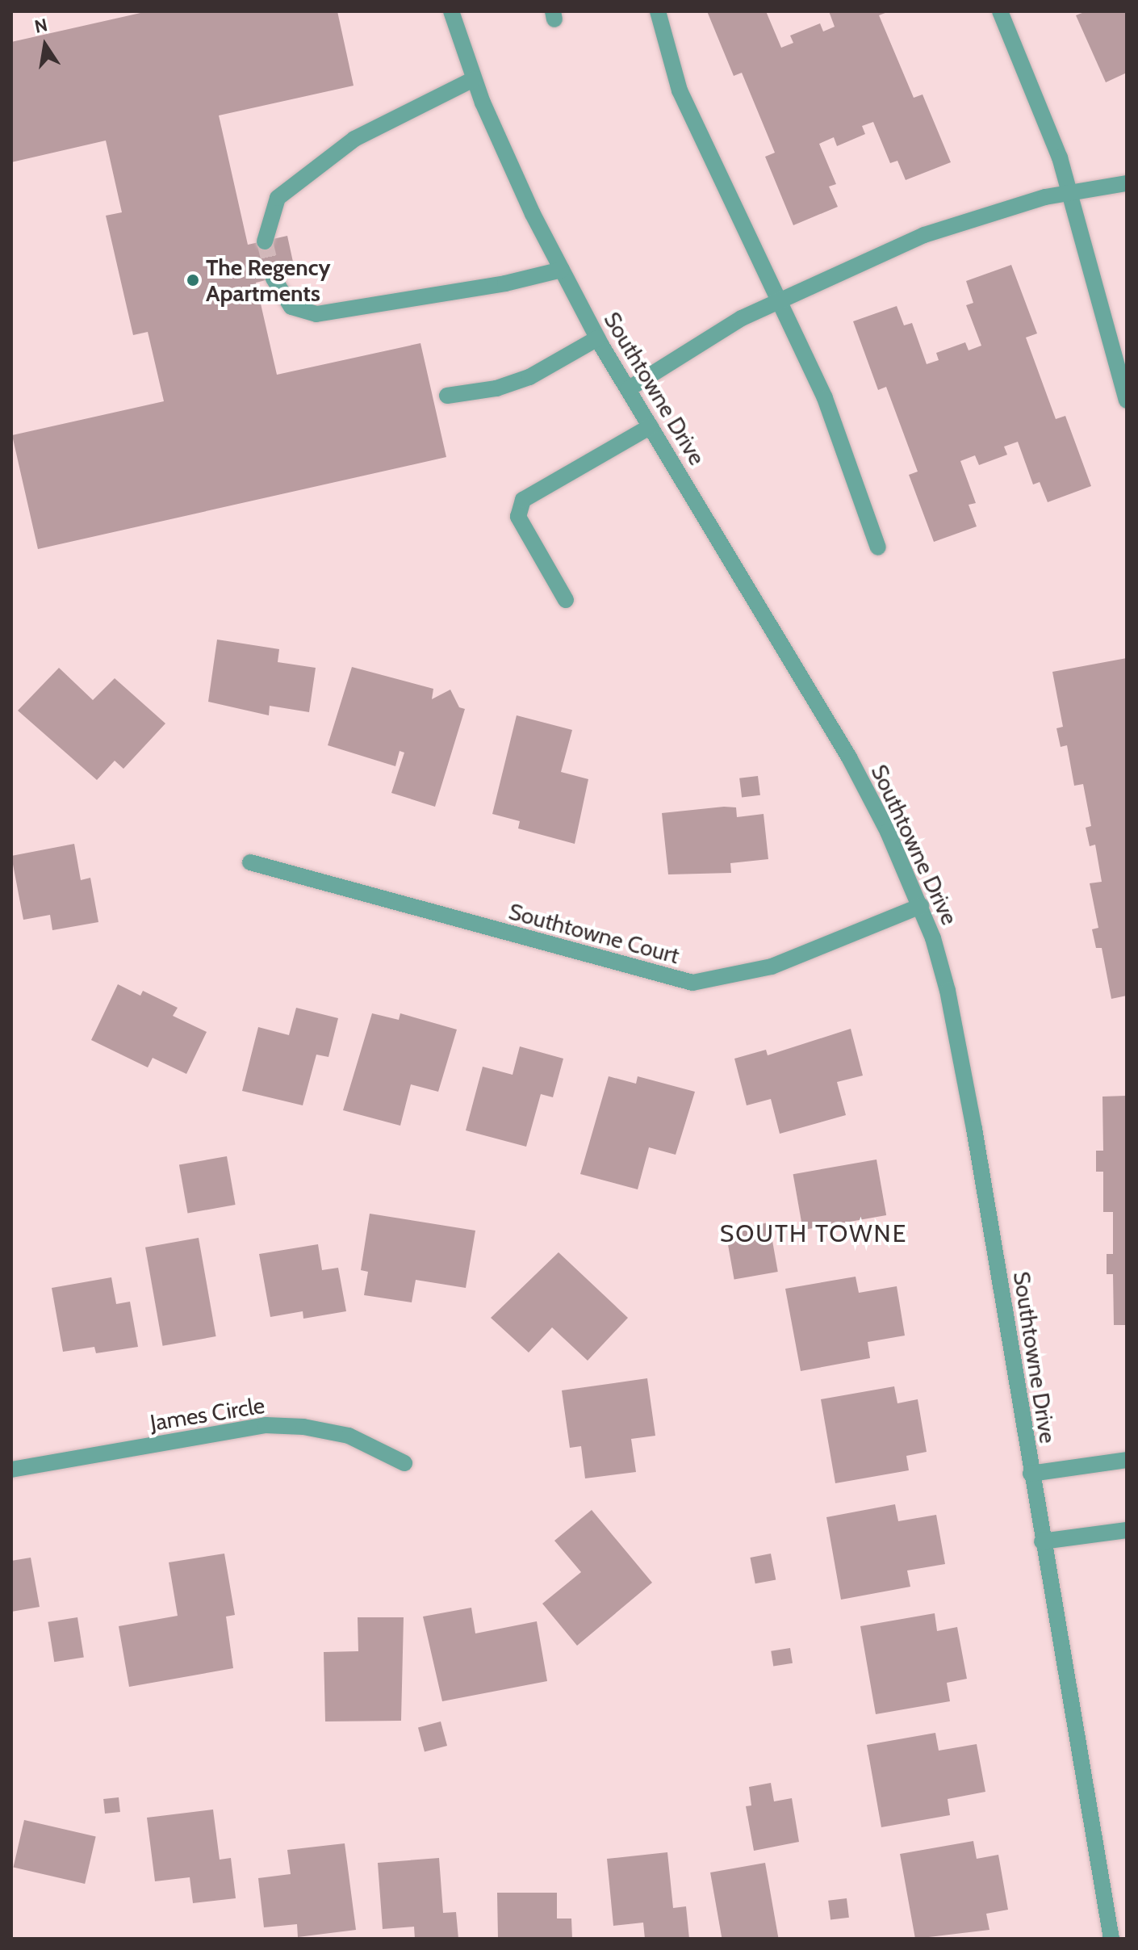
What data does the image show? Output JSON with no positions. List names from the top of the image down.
{
  "streets": {
    "street": ["Southtowne Drive", "Southtowne Court", "James Circle"]
  },
  "crossings": [
    ["Southtowne Drive", "Southtowne Court"]
  ],
  "districts": ["SOUTH TOWNE"],
  "places": ["The Regency Apartments"],
  "north": "top"
}
